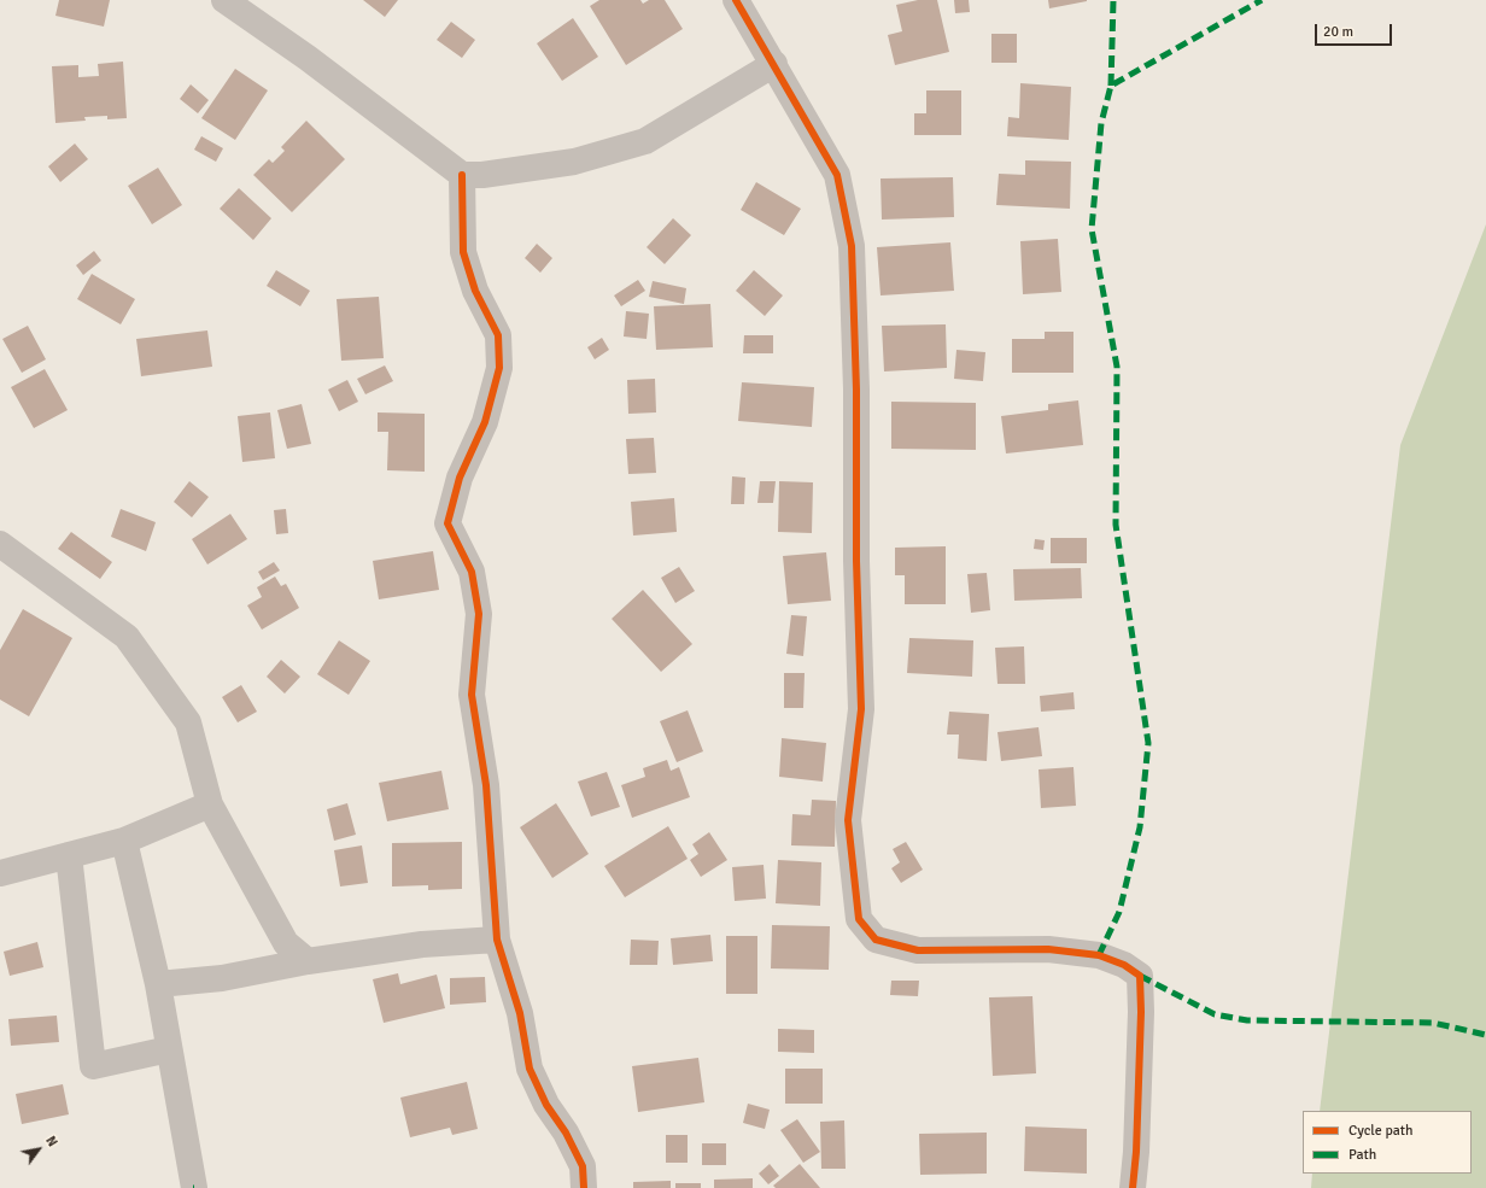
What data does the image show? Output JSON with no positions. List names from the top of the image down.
{
  "legend": ["Cycle path", "Path"],
  "scale_bar": "20 m",
  "north": "top right"
}
